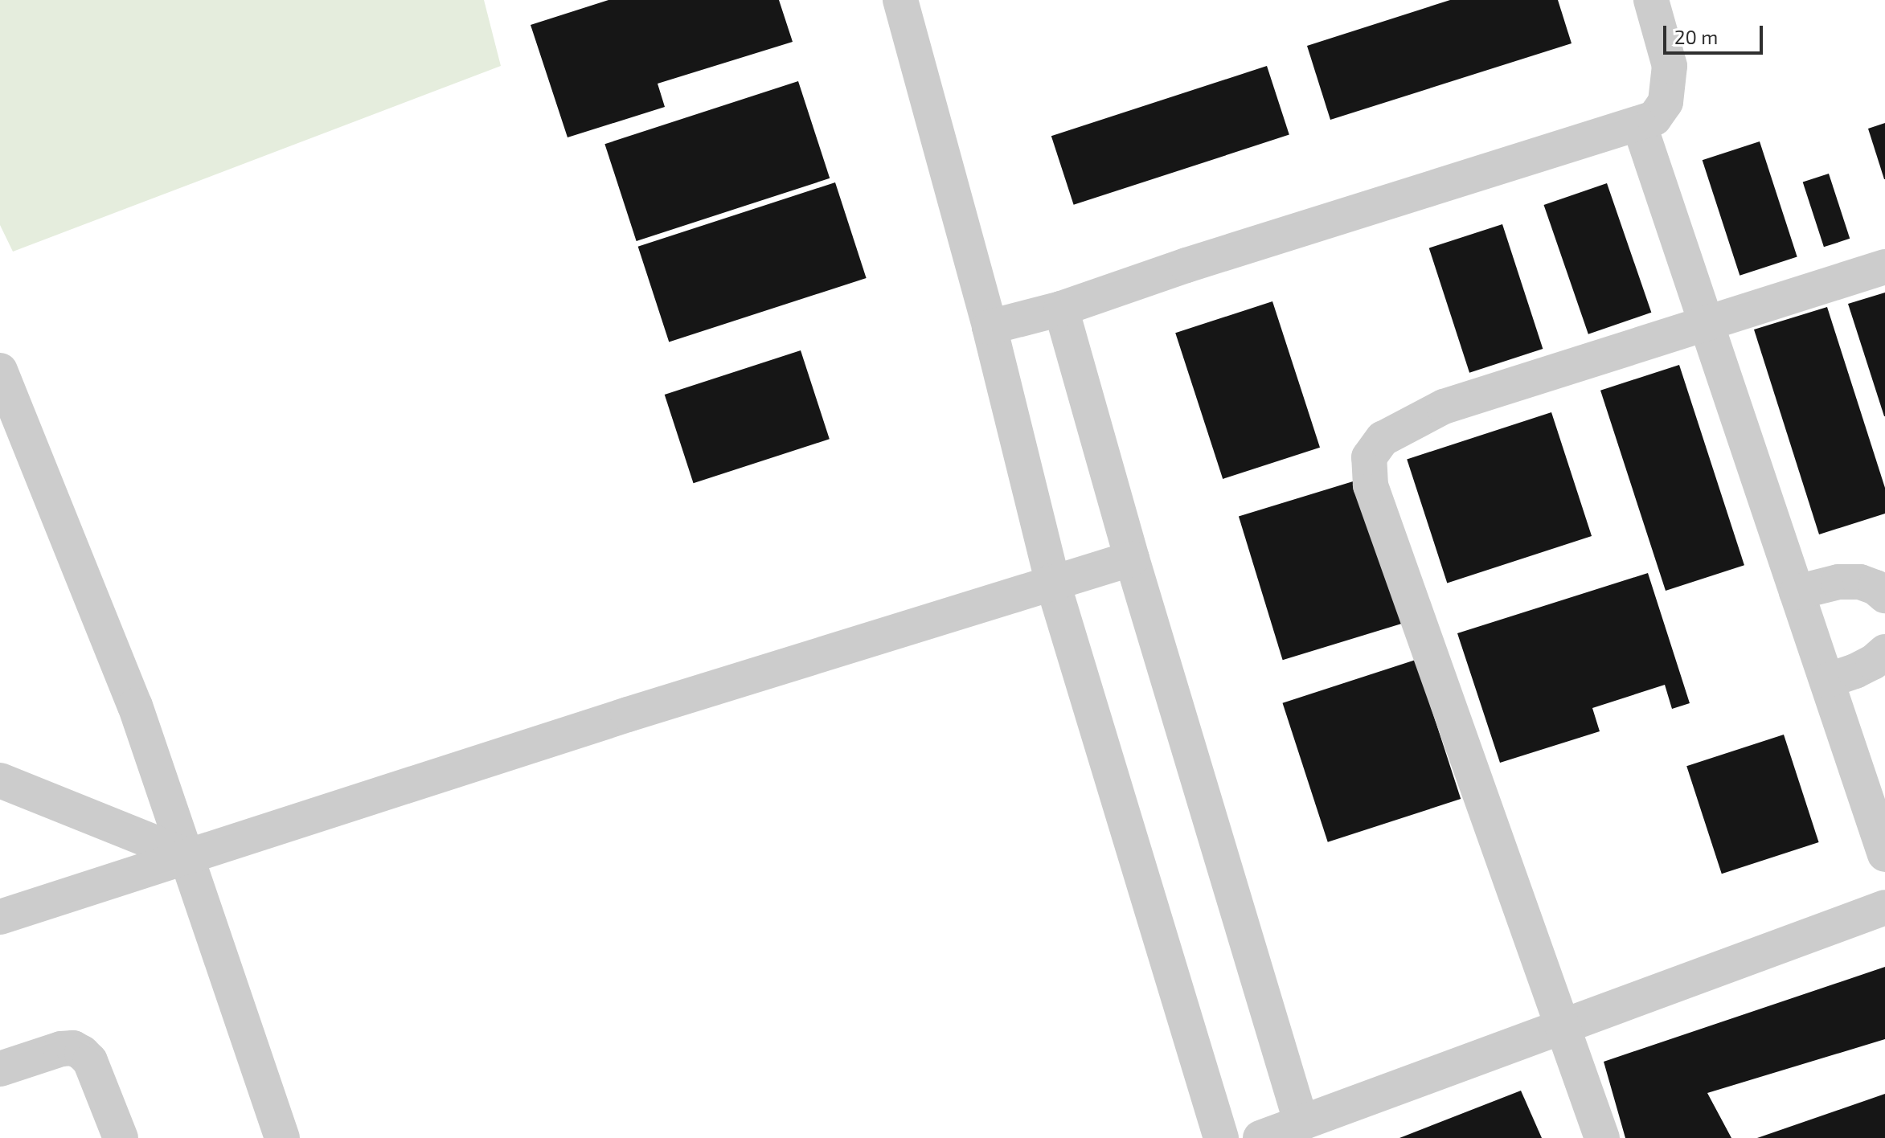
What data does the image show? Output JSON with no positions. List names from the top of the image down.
{
  "scale_bar": "20 m"
}
